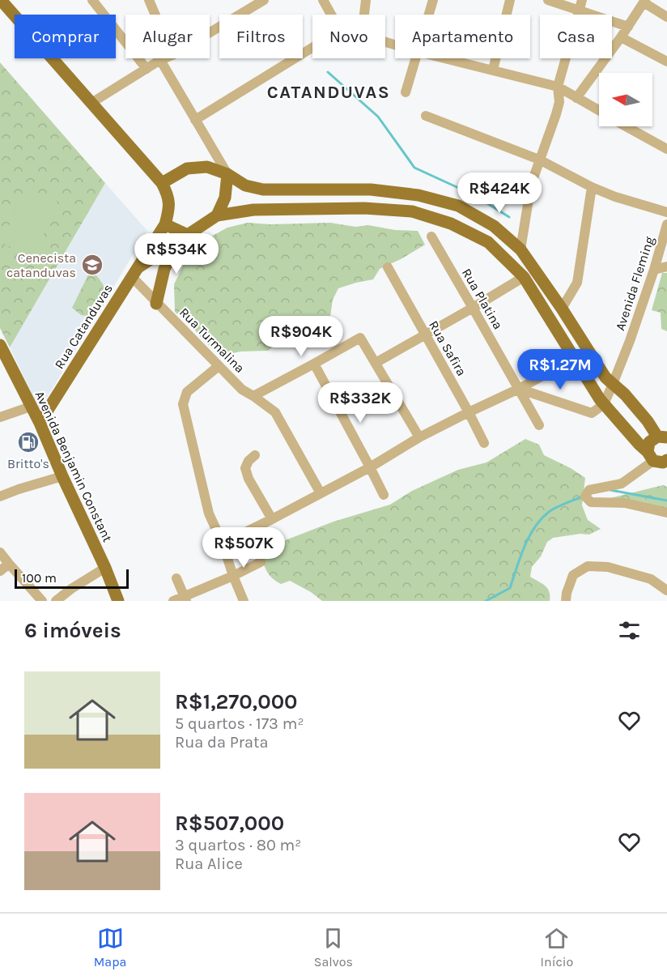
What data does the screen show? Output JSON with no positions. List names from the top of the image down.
{
  "streets": {
    "main road": ["Rua Catanduvas", "Avenida Benjamin Constant"],
    "street": [
      "Avenida Fleming",
      "Rua Platina",
      "Rua Turmalina",
      "Rua Safira"
    ]
  },
  "crossings": [
    ["Rua Catanduvas", "Rua Turmalina"],
    ["Rua Catanduvas", "Avenida Benjamin Constant"]
  ],
  "districts": ["CATANDUVAS"],
  "places": {
    "school or university": ["Cenecista catanduvas"],
    "fuel station": ["Britto's"]
  },
  "scale_bar": "100 m",
  "north": "left",
  "page": {
    "chip": [
      "Comprar",
      "Alugar",
      "Filtros",
      "Novo",
      "Apartamento",
      "Casa"
    ],
    "price": [
      "R$424K",
      "R$534K",
      "R$904K",
      "R$1.27M",
      "R$332K",
      "R$507K"
    ],
    "scale": "100 m",
    "heading": "6 imóveis",
    "list": [
      {
        "name": "R$1,270,000",
        "note": "5 quartos · 173 m² · Rua da Prata"
      },
      {
        "name": "R$507,000",
        "note": "3 quartos · 80 m² · Rua Alice"
      }
    ],
    "tabs": ["Mapa", "Salvos", "Início"]
  }
}
